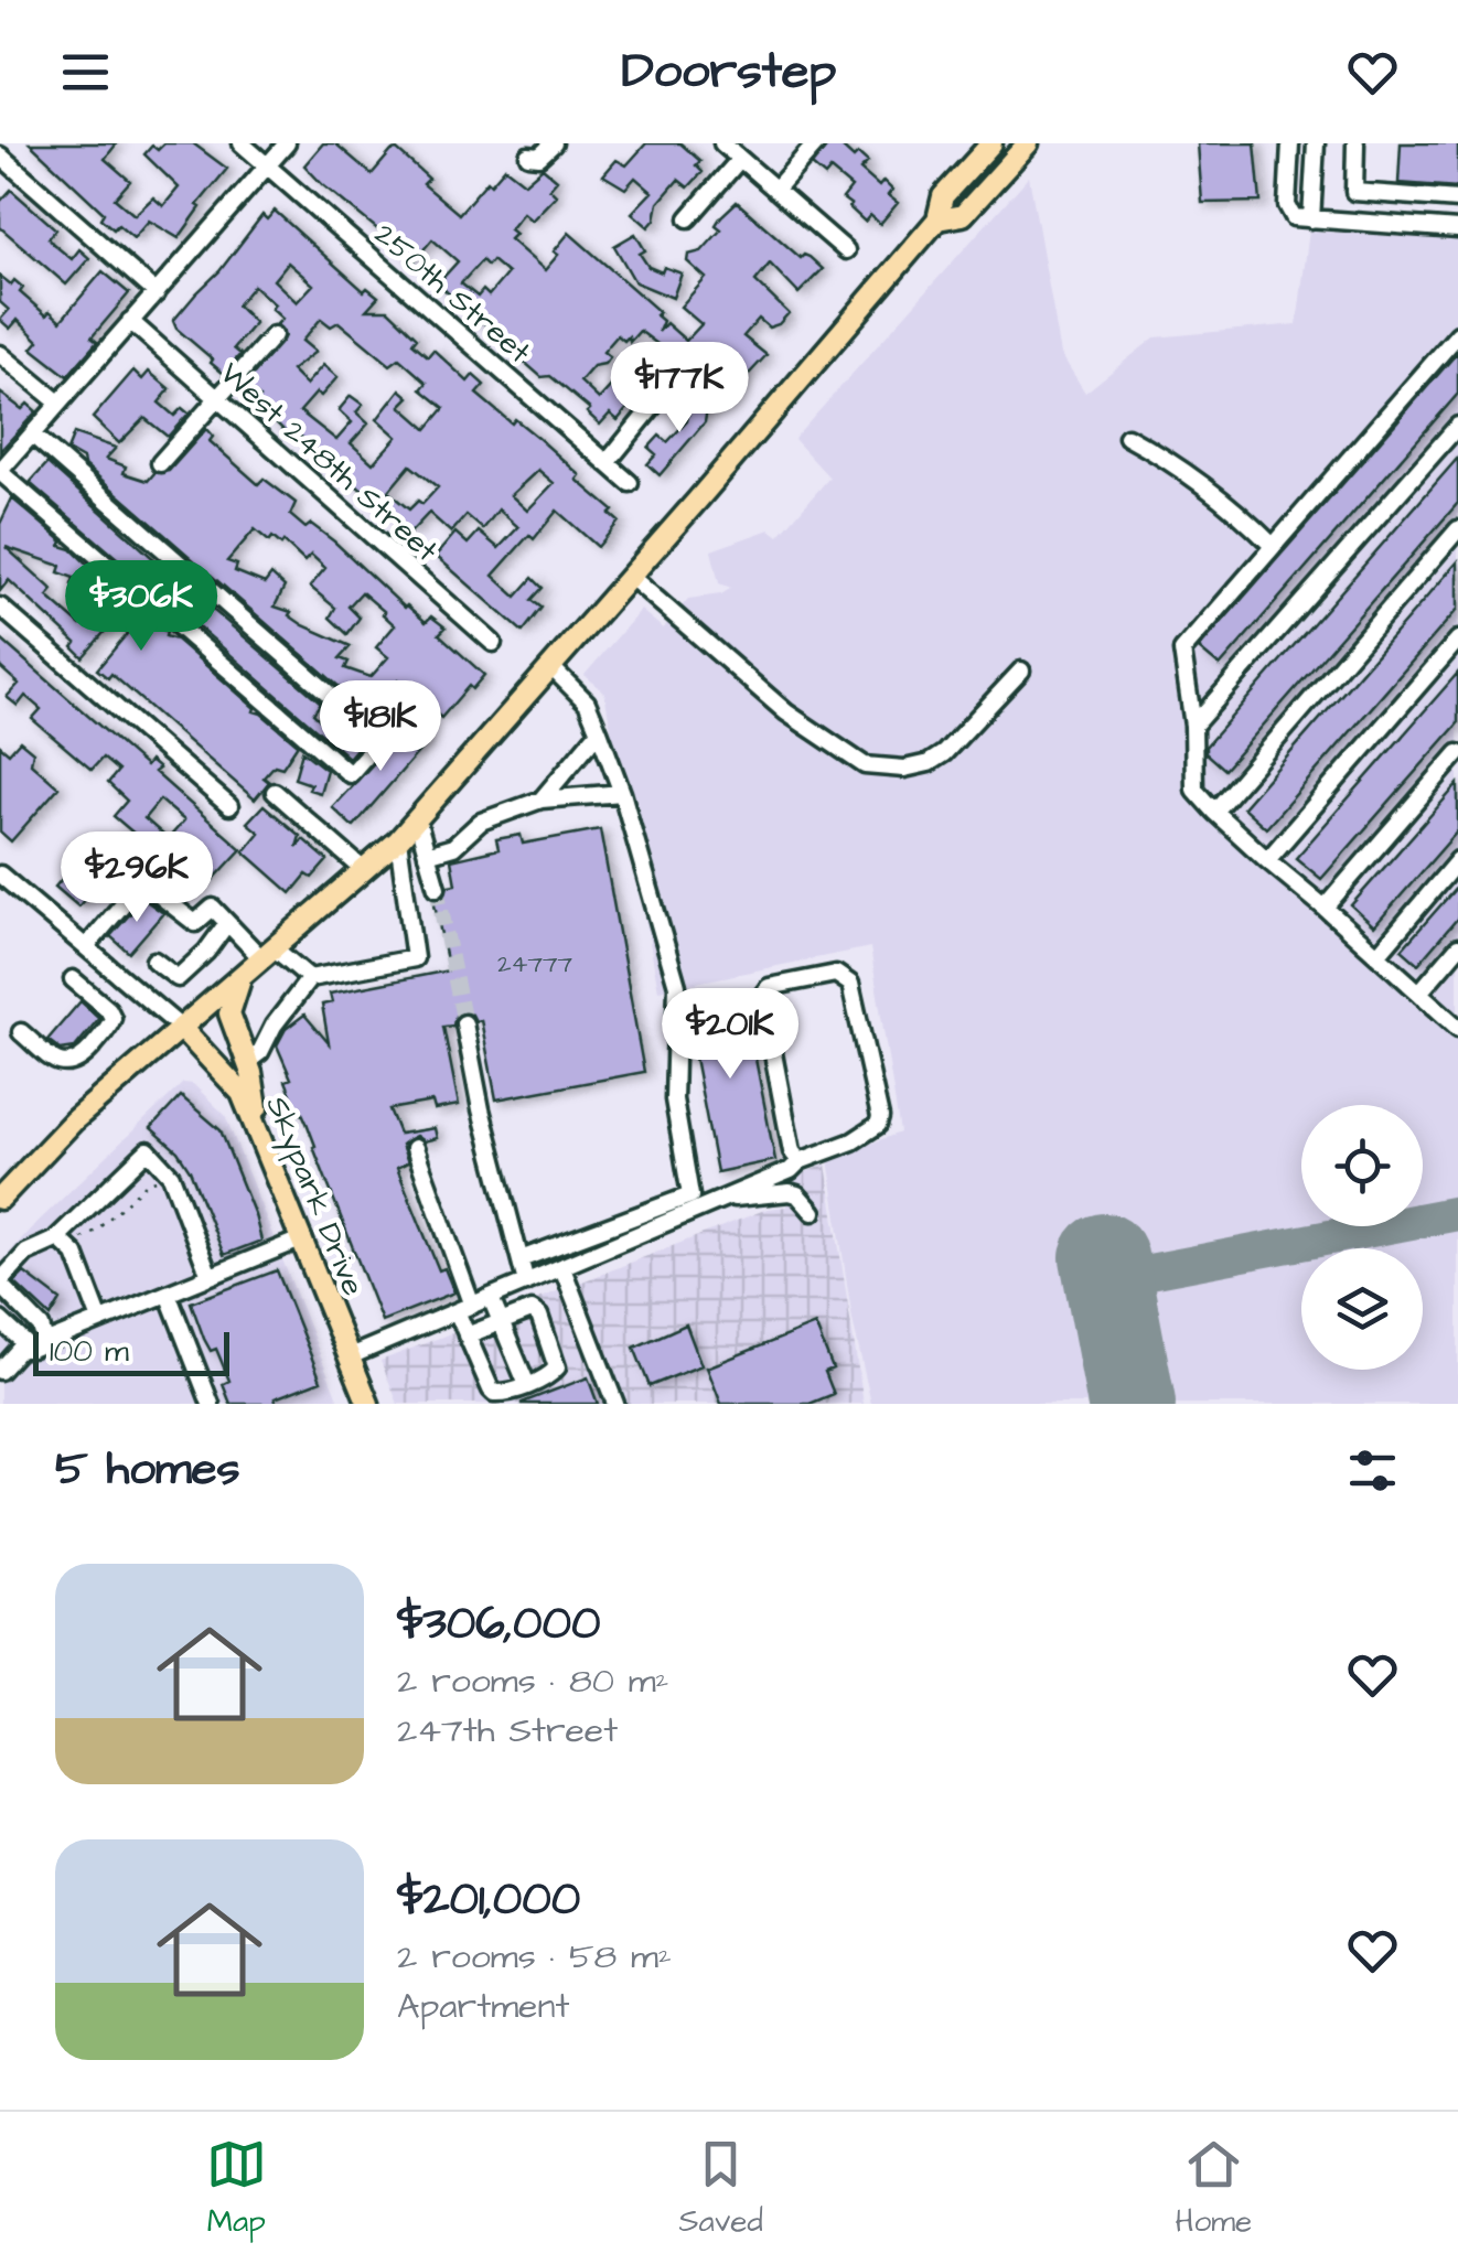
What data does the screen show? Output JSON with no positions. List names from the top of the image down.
{
  "streets": {
    "main road": ["Skypark Drive"],
    "street": ["250th Street", "West 248th Street"]
  },
  "house_numbers": ["24777"],
  "scale_bar": "100 m",
  "page": {
    "header": "Doorstep",
    "price": [
      "$177K",
      "$306K",
      "$181K",
      "$296K",
      "$201K"
    ],
    "scale": "100 m",
    "heading": "5 homes",
    "list": [
      {
        "name": "$306,000",
        "note": "2 rooms · 80 m² · 247th Street"
      },
      {
        "name": "$201,000",
        "note": "2 rooms · 58 m² · Apartment"
      }
    ],
    "tabs": ["Map", "Saved", "Home"]
  }
}
